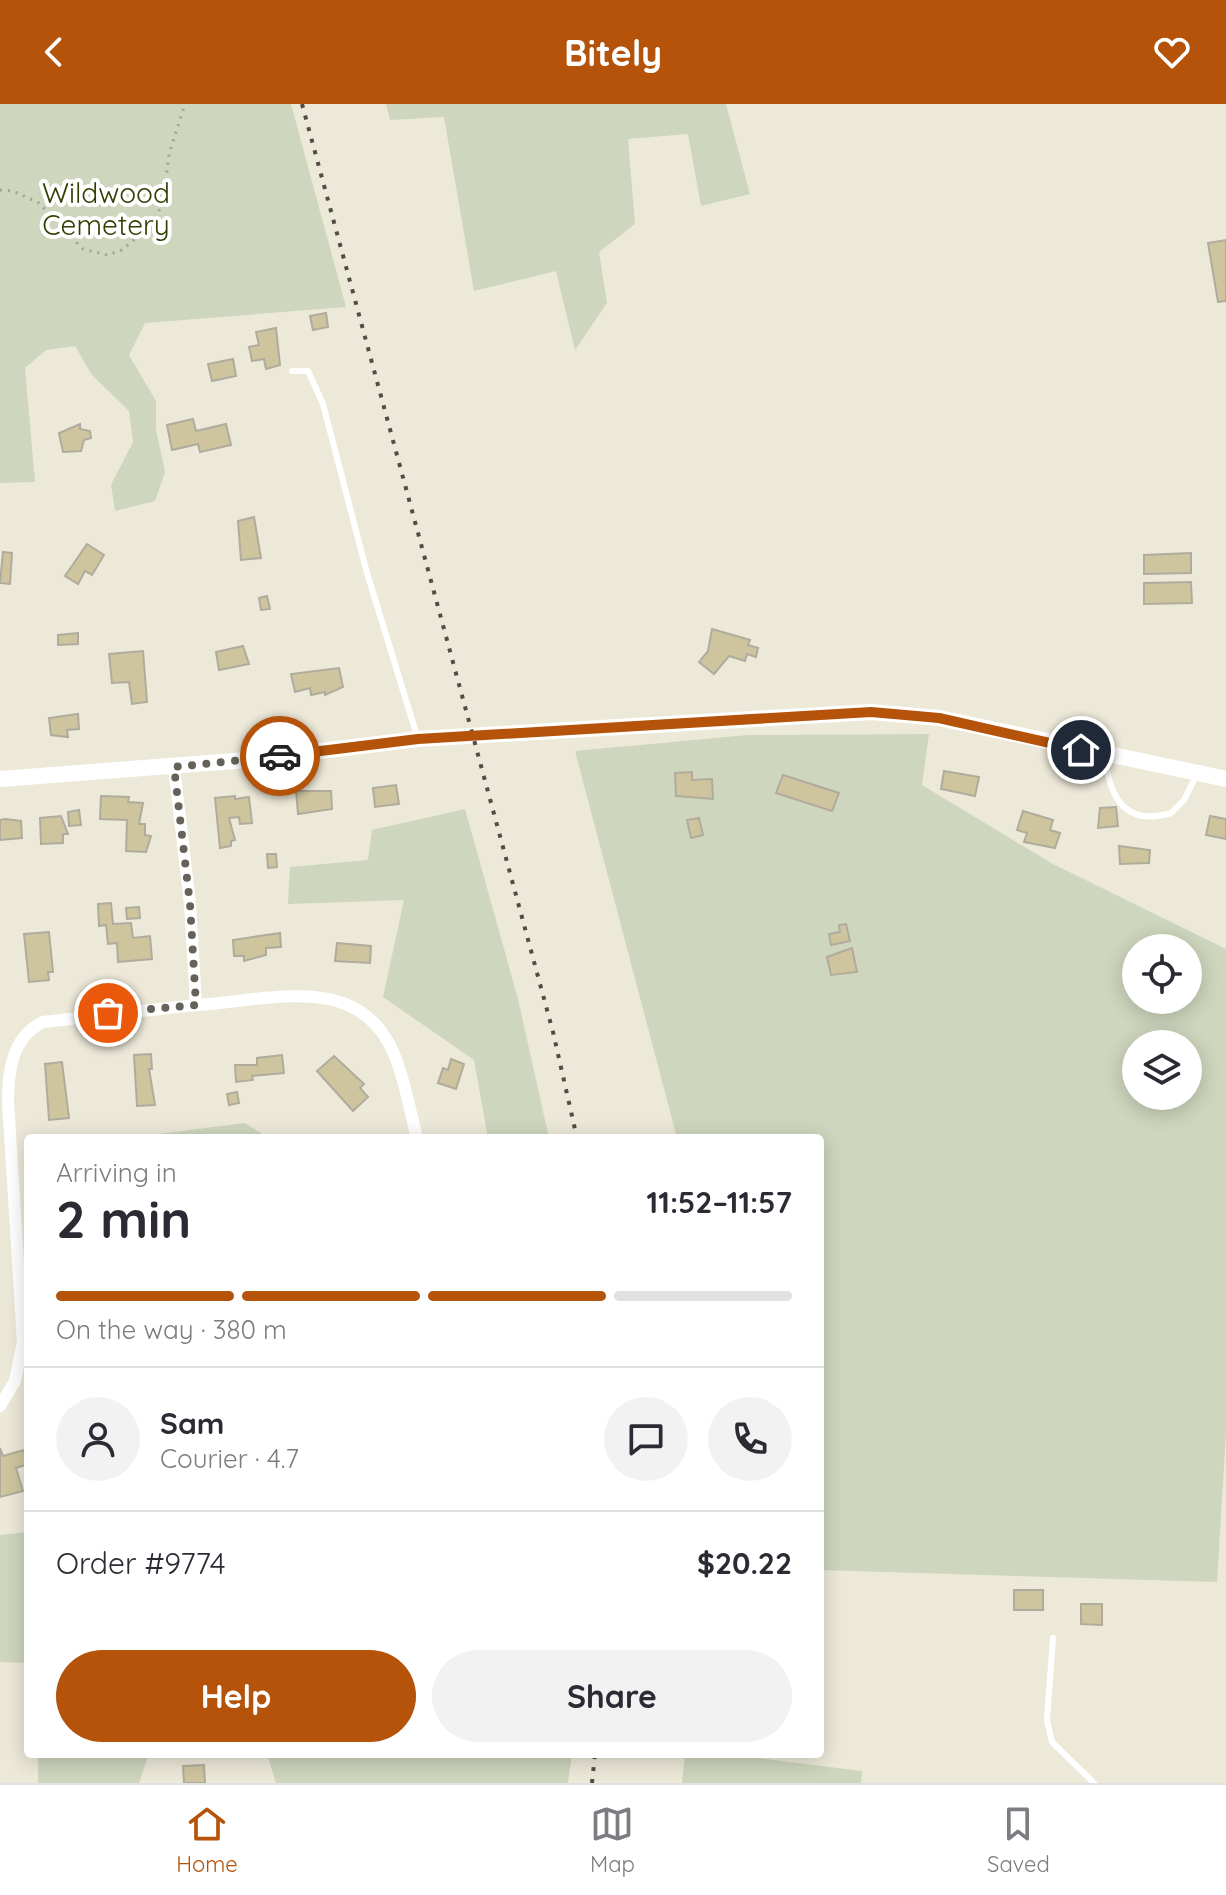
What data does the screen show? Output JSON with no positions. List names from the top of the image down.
{
  "parks": ["Wildwood Cemetery"],
  "page": {
    "header": "Bitely",
    "heading": ["2 min", "Arriving in", "11:52–11:57"],
    "panel": [
      "Sam",
      "Courier · 4.7",
      "Order #9774",
      "$20.22"
    ],
    "bar": "On the way · 380 m",
    "buttons": ["Help", "Share"],
    "tabs": ["Home", "Map", "Saved"]
  }
}
